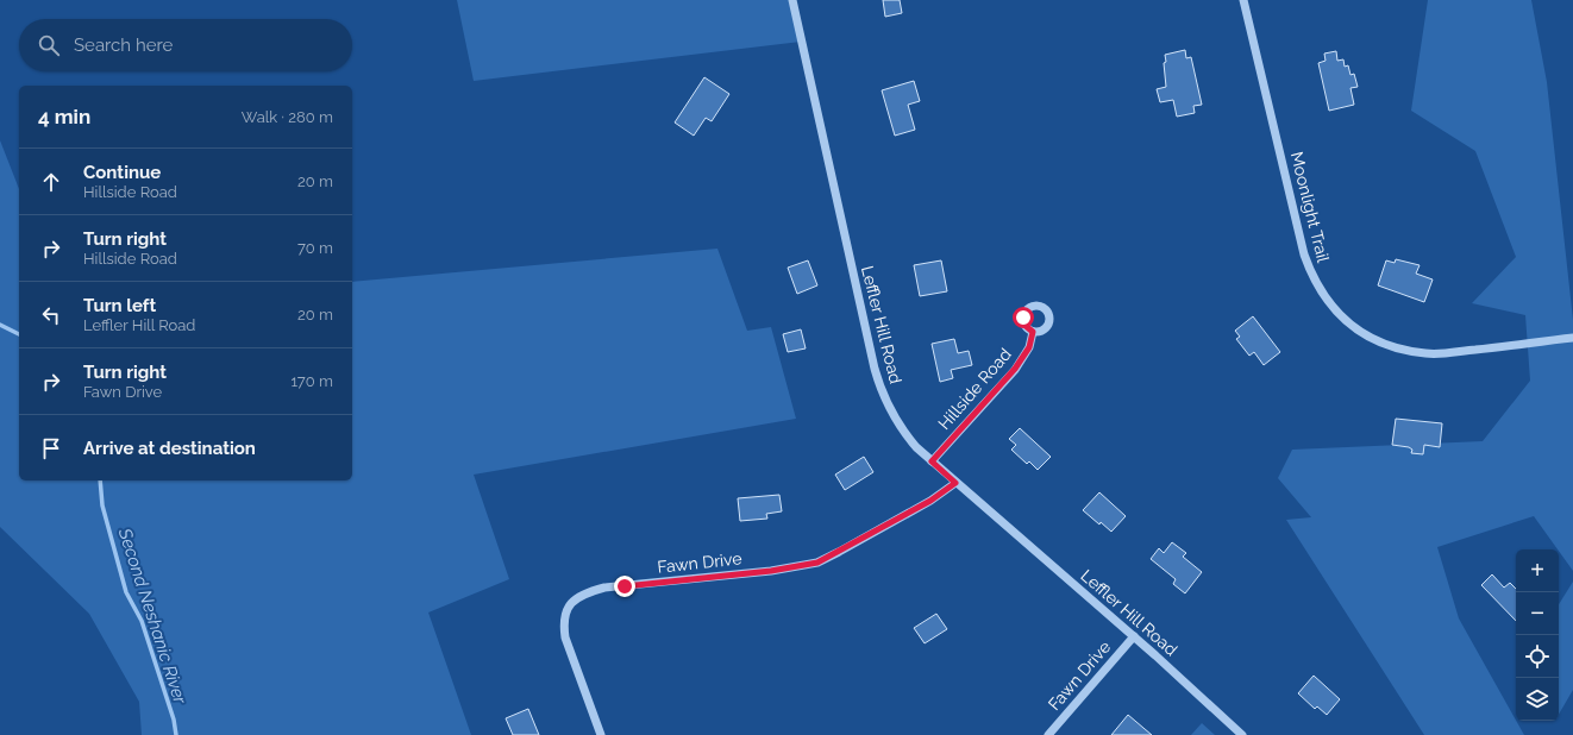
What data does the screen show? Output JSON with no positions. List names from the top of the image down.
{
  "streets": {
    "street": [
      "Moonlight Trail",
      "Leffler Hill Road",
      "Hillside Road",
      "Fawn Drive"
    ]
  },
  "crossings": [
    ["Leffler Hill Road", "Hillside Road"],
    ["Leffler Hill Road", "Fawn Drive"]
  ],
  "water": ["Second Neshanic River"],
  "page": {
    "search": "Search here",
    "heading": ["4 min", "Walk · 280 m"],
    "list": [
      ["Continue", "Hillside Road", "20 m"],
      ["Turn right", "Hillside Road", "70 m"],
      ["Turn left", "Leffler Hill Road", "20 m"],
      ["Turn right", "Fawn Drive", "170 m"],
      "Arrive at destination"
    ],
    "map_buttons": ["+", "−"]
  }
}
